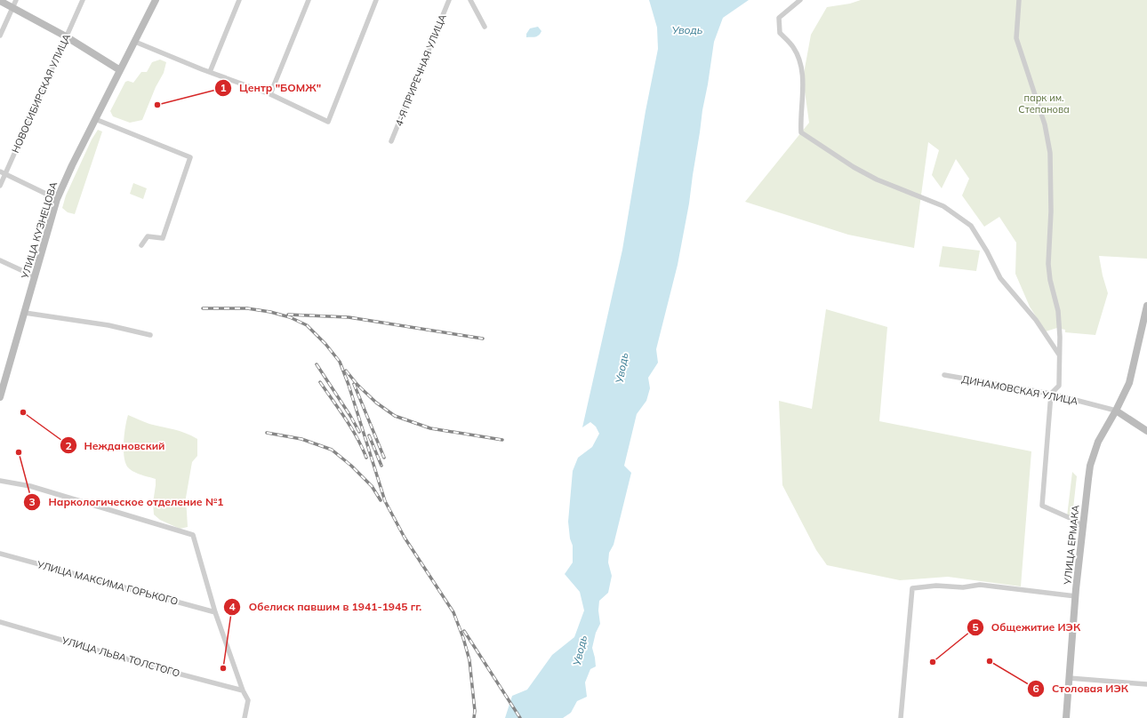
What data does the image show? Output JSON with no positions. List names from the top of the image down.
{
  "streets": {
    "main road": ["УЛИЦА КУЗНЕЦОВА", "УЛИЦА ЕРМАКА"],
    "street": [
      "4-Я ПРИРЕЧНАЯ УЛИЦА",
      "НОВОСИБИРСКАЯ УЛИЦА",
      "ДИНАМОВСКАЯ УЛИЦА",
      "УЛИЦА МАКСИМА ГОРЬКОГО",
      "УЛИЦА ЛЬВА ТОЛСТОГО"
    ]
  },
  "crossings": [
    ["ДИНАМОВСКАЯ УЛИЦА", "УЛИЦА ЕРМАКА"]
  ],
  "water": ["Уводь"],
  "parks": ["парк им. Степанова"],
  "places": [
    "Центр \"БОМЖ\"",
    "Неждановский",
    "Наркологическое отделение №1",
    "Столовая ИЭК",
    "Общежитие ИЭК",
    "Обелиск павшим в 1941-1945 гг."
  ]
}
